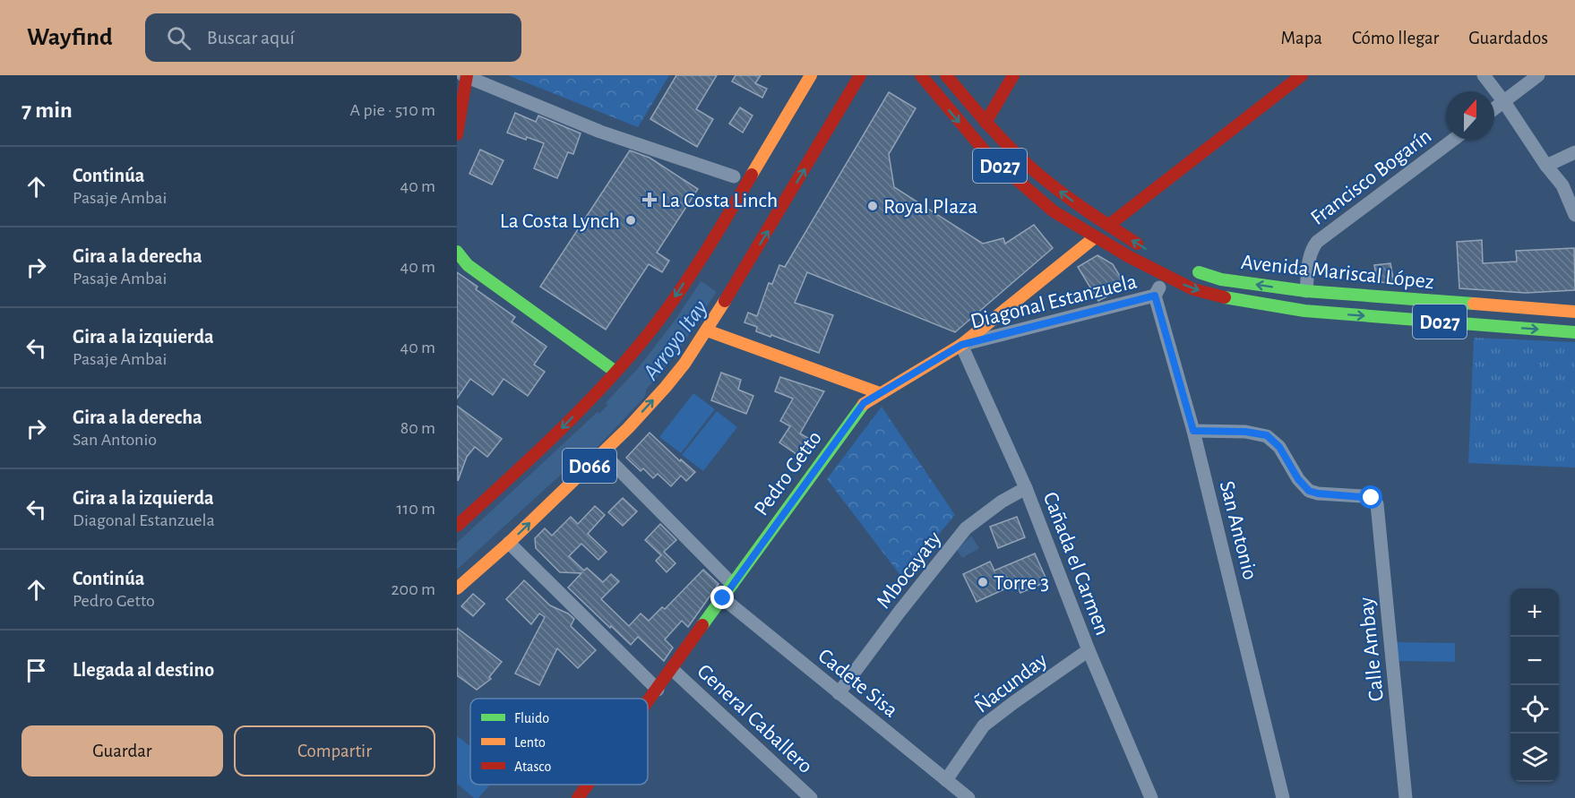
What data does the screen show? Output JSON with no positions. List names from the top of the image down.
{
  "streets": {
    "main road": [
      "D027",
      "Avenida Mariscal López",
      "D066",
      "Pedro Getto"
    ],
    "street": [
      "Francisco Bogarín",
      "Diagonal Estanzuela",
      "San Antonio",
      "Cañada el Carmen",
      "Mbocayaty",
      "Calle Ambay",
      "Cadete Sisa",
      "Ñacunday",
      "General Caballero"
    ]
  },
  "crossings": [
    ["D027", "Avenida Mariscal López"],
    ["D027", "Pedro Getto"],
    ["Francisco Bogarín", "Avenida Mariscal López"],
    ["Avenida Mariscal López", "Pedro Getto"],
    ["Diagonal Estanzuela", "Pedro Getto"],
    ["Diagonal Estanzuela", "San Antonio"],
    ["Diagonal Estanzuela", "Cañada el Carmen"],
    ["Pedro Getto", "Cañada el Carmen"],
    ["Pedro Getto", "Cadete Sisa"],
    ["Pedro Getto", "General Caballero"],
    ["San Antonio", "Calle Ambay"],
    ["Cañada el Carmen", "Mbocayaty"],
    ["Cañada el Carmen", "Ñacunday"],
    ["Mbocayaty", "Cadete Sisa"],
    ["Cadete Sisa", "Ñacunday"]
  ],
  "water": ["Arroyo Itay"],
  "places": {
    "health": ["La Costa Linch"],
    "other": ["Royal Plaza", "La Costa Lynch", "Torre 3"]
  },
  "legend": ["Fluido", "Lento", "Atasco"],
  "north": "top",
  "page": {
    "header": "Wayfind",
    "search": "Buscar aquí",
    "nav": ["Mapa", "Cómo llegar", "Guardados"],
    "heading": ["7 min", "A pie · 510 m"],
    "list": [
      ["Continúa", "Pasaje Ambai", "40 m"],
      ["Gira a la derecha", "Pasaje Ambai", "40 m"],
      ["Gira a la izquierda", "Pasaje Ambai", "40 m"],
      ["Gira a la derecha", "San Antonio", "80 m"],
      ["Gira a la izquierda", "Diagonal Estanzuela", "110 m"],
      ["Continúa", "Pedro Getto", "200 m"],
      "Llegada al destino"
    ],
    "map_buttons": ["+", "−"],
    "buttons": ["Guardar", "Compartir"]
  }
}
